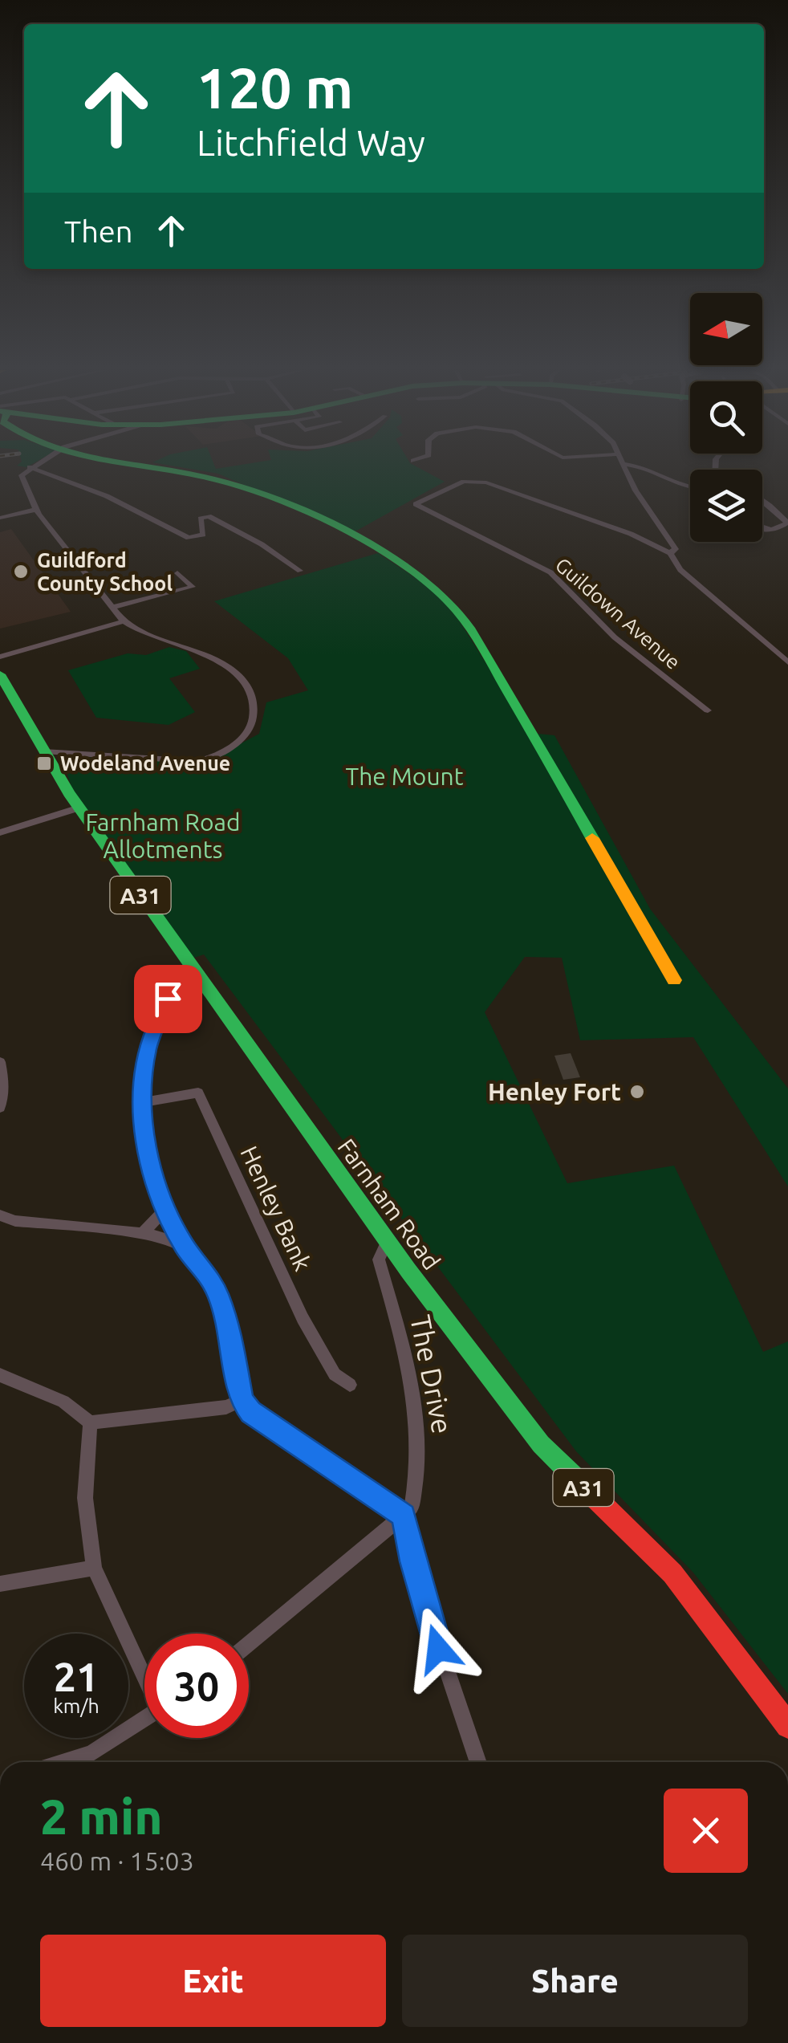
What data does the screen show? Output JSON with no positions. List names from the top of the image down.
{
  "streets": {
    "main road": ["A31", "Farnham Road"],
    "street": ["Guildown Avenue", "Henley Bank", "The Drive"]
  },
  "crossings": [
    ["Farnham Road", "The Drive"]
  ],
  "parks": ["The Mount", "Farnham Road Allotments"],
  "places": {
    "other": ["Guildford County School", "Henley Fort"],
    "transit": ["Wodeland Avenue"]
  },
  "north": "left",
  "page": {
    "turn": ["120 m", "Litchfield Way"],
    "then": "Then",
    "speed": "21 km/h",
    "limit": "30",
    "heading": ["2 min", "460 m · 15:03"],
    "buttons": ["Exit", "Share"]
  }
}
